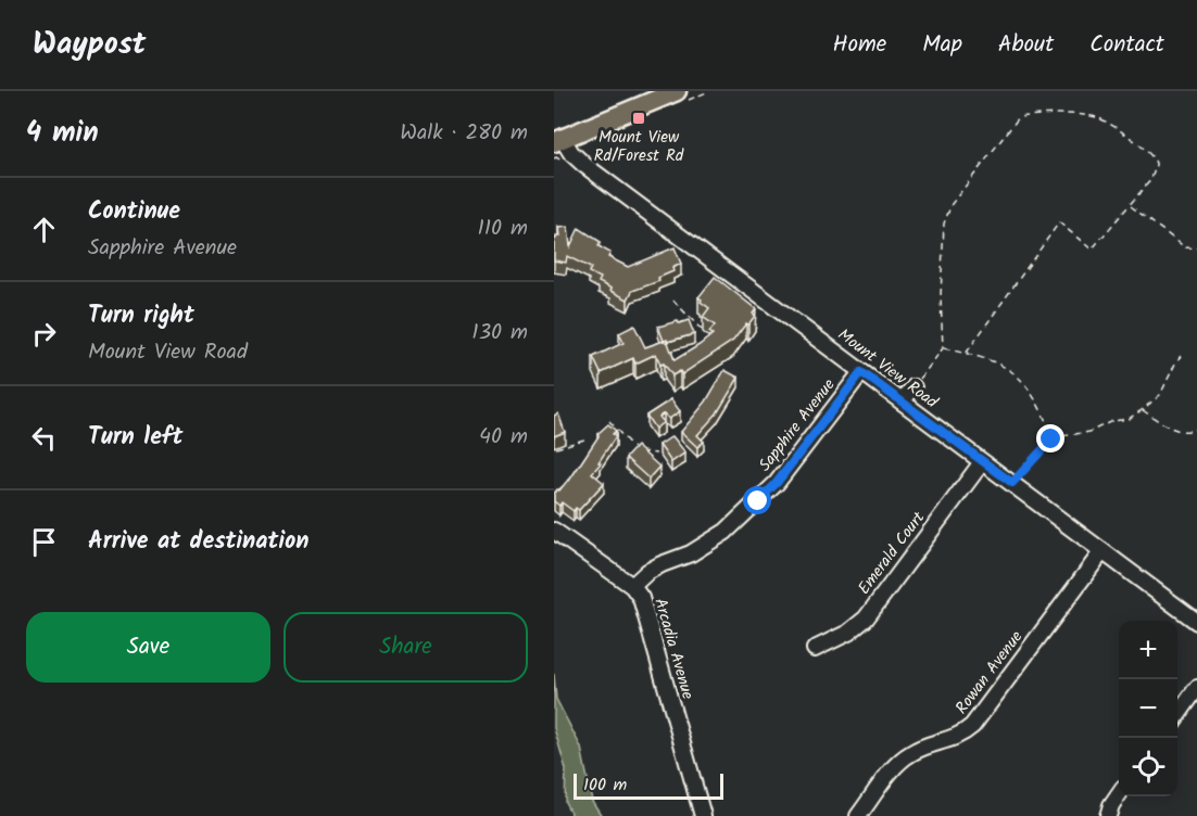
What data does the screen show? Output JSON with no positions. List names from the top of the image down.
{
  "streets": {
    "street": [
      "Mount View Road",
      "Sapphire Avenue",
      "Emerald Court",
      "Arcadia Avenue",
      "Rowan Avenue"
    ]
  },
  "crossings": [
    ["Mount View Road", "Sapphire Avenue"],
    ["Mount View Road", "Emerald Court"],
    ["Mount View Road", "Rowan Avenue"],
    ["Sapphire Avenue", "Arcadia Avenue"]
  ],
  "places": {
    "transit": ["Mount View Rd/Forest Rd"]
  },
  "scale_bar": "100 m",
  "page": {
    "header": "Waypost",
    "nav": [
      "Home",
      "Map",
      "About",
      "Contact"
    ],
    "heading": ["4 min", "Walk · 280 m"],
    "list": [
      ["Continue", "Sapphire Avenue", "110 m"],
      ["Turn right", "Mount View Road", "130 m"],
      ["Turn left", "40 m"],
      "Arrive at destination"
    ],
    "buttons": ["Save", "Share"],
    "map_buttons": ["+", "−"],
    "scale": "100 m"
  }
}
